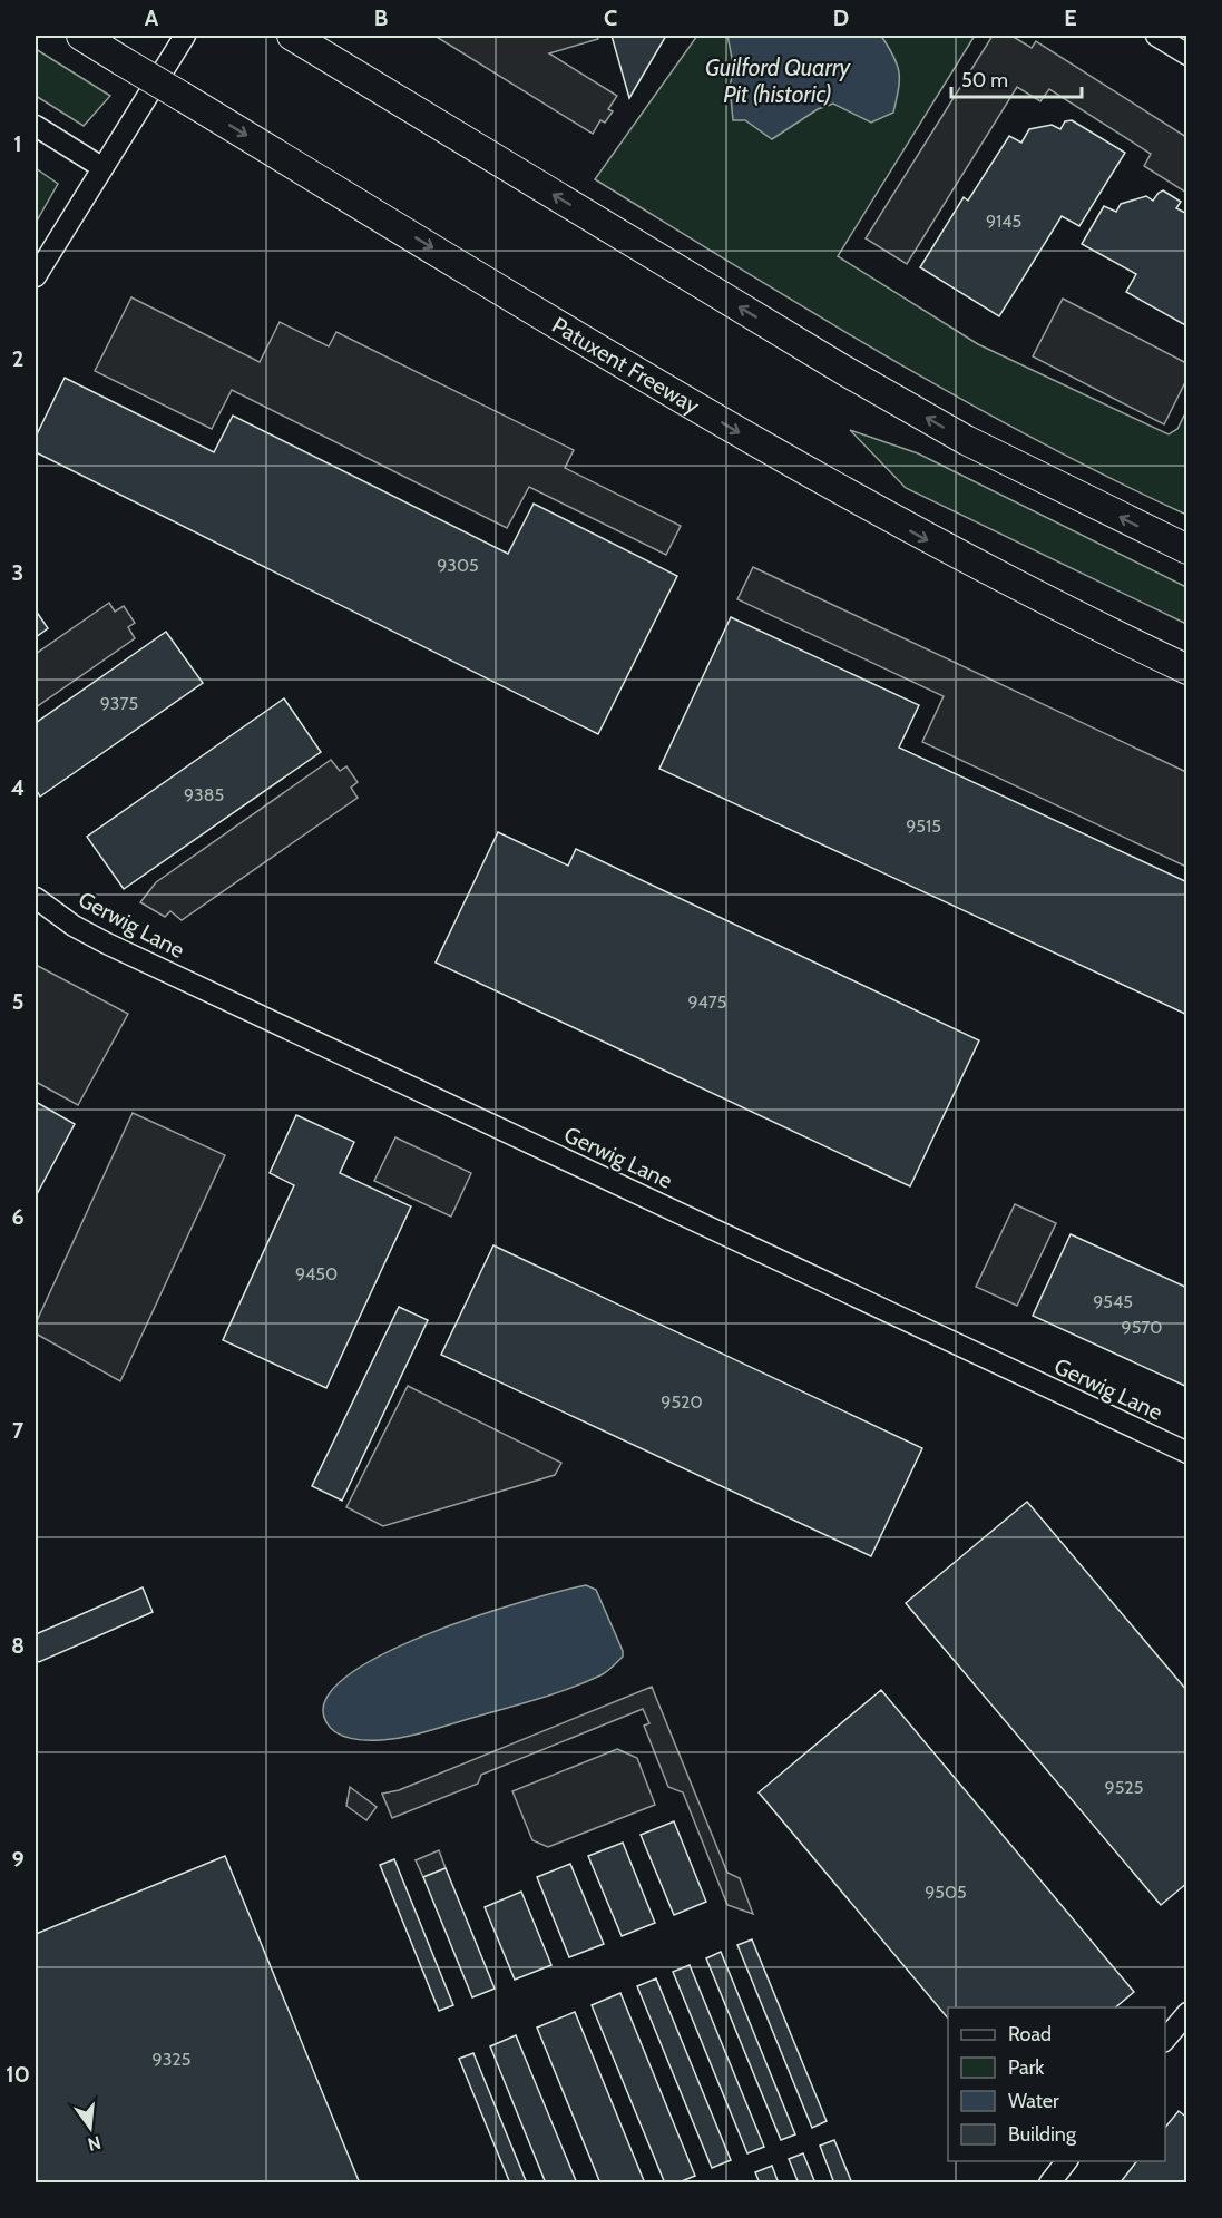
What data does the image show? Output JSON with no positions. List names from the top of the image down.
{
  "streets": {
    "highway": ["Patuxent Freeway"],
    "street": ["Gerwig Lane"]
  },
  "water": ["Guilford Quarry Pit (historic)"],
  "house_numbers": [
    "9145",
    "9305",
    "9375",
    "9385",
    "9515",
    "9475",
    "9450",
    "9545",
    "9570",
    "9520",
    "9525",
    "9505",
    "9325"
  ],
  "legend": [
    "Road",
    "Park",
    "Water",
    "Building"
  ],
  "scale_bar": "50 m",
  "north": "bottom",
  "grid": {
    "columns": [
      "A",
      "B",
      "C",
      "D",
      "E"
    ],
    "rows": [
      "1",
      "2",
      "3",
      "4",
      "5",
      "6",
      "7",
      "8",
      "9",
      "10"
    ]
  }
}
